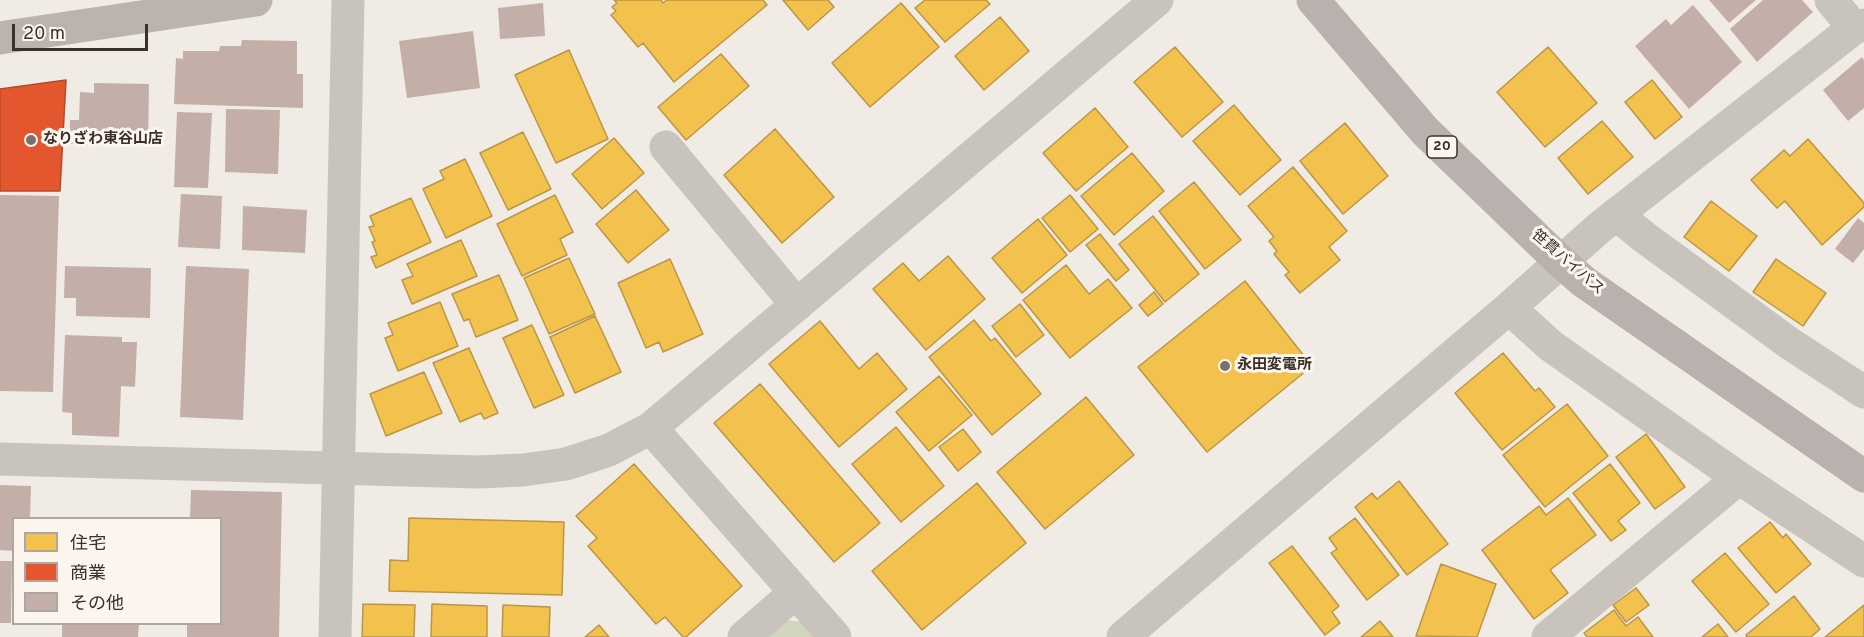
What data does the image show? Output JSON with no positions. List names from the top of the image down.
{
  "streets": {
    "main road": ["20", "笹貫バイパス"]
  },
  "places": ["なりざわ東谷山店", "永田変電所"],
  "legend": ["住宅", "商業", "その他"],
  "scale_bar": "20 m"
}
